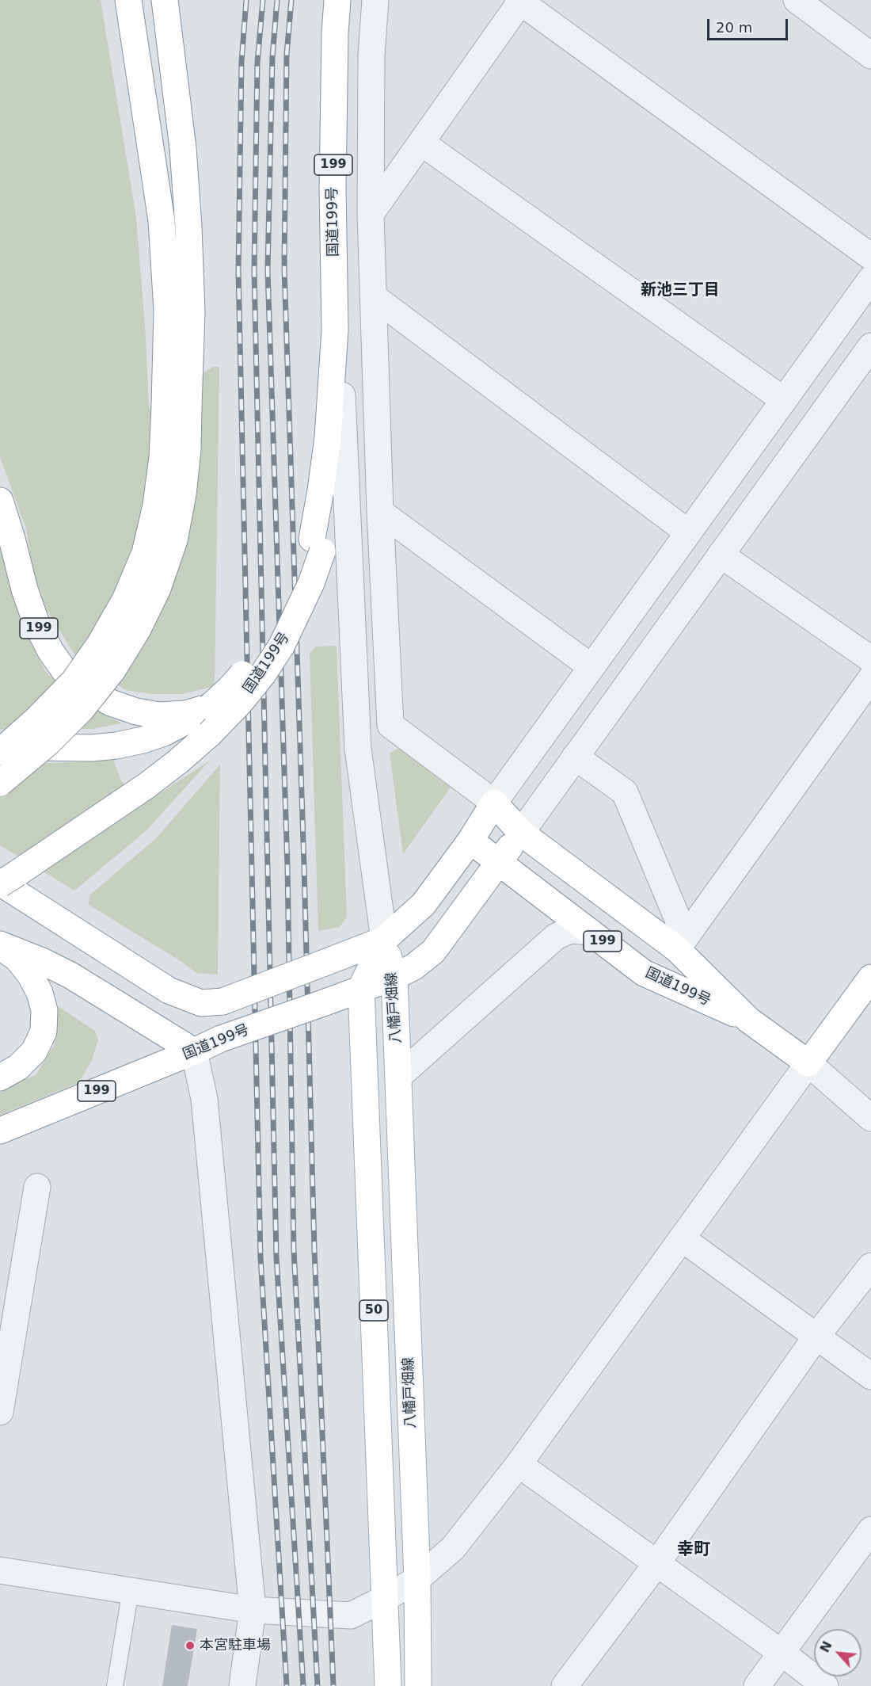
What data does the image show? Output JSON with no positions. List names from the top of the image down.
{
  "streets": {
    "main road": [
      "199",
      "国道199号",
      "八幡戸畑線",
      "50"
    ]
  },
  "crossings": [
    ["国道199号", "八幡戸畑線"]
  ],
  "districts": ["新池三丁目", "幸町"],
  "places": ["本宮駐車場"],
  "scale_bar": "20 m",
  "north": "top left"
}
